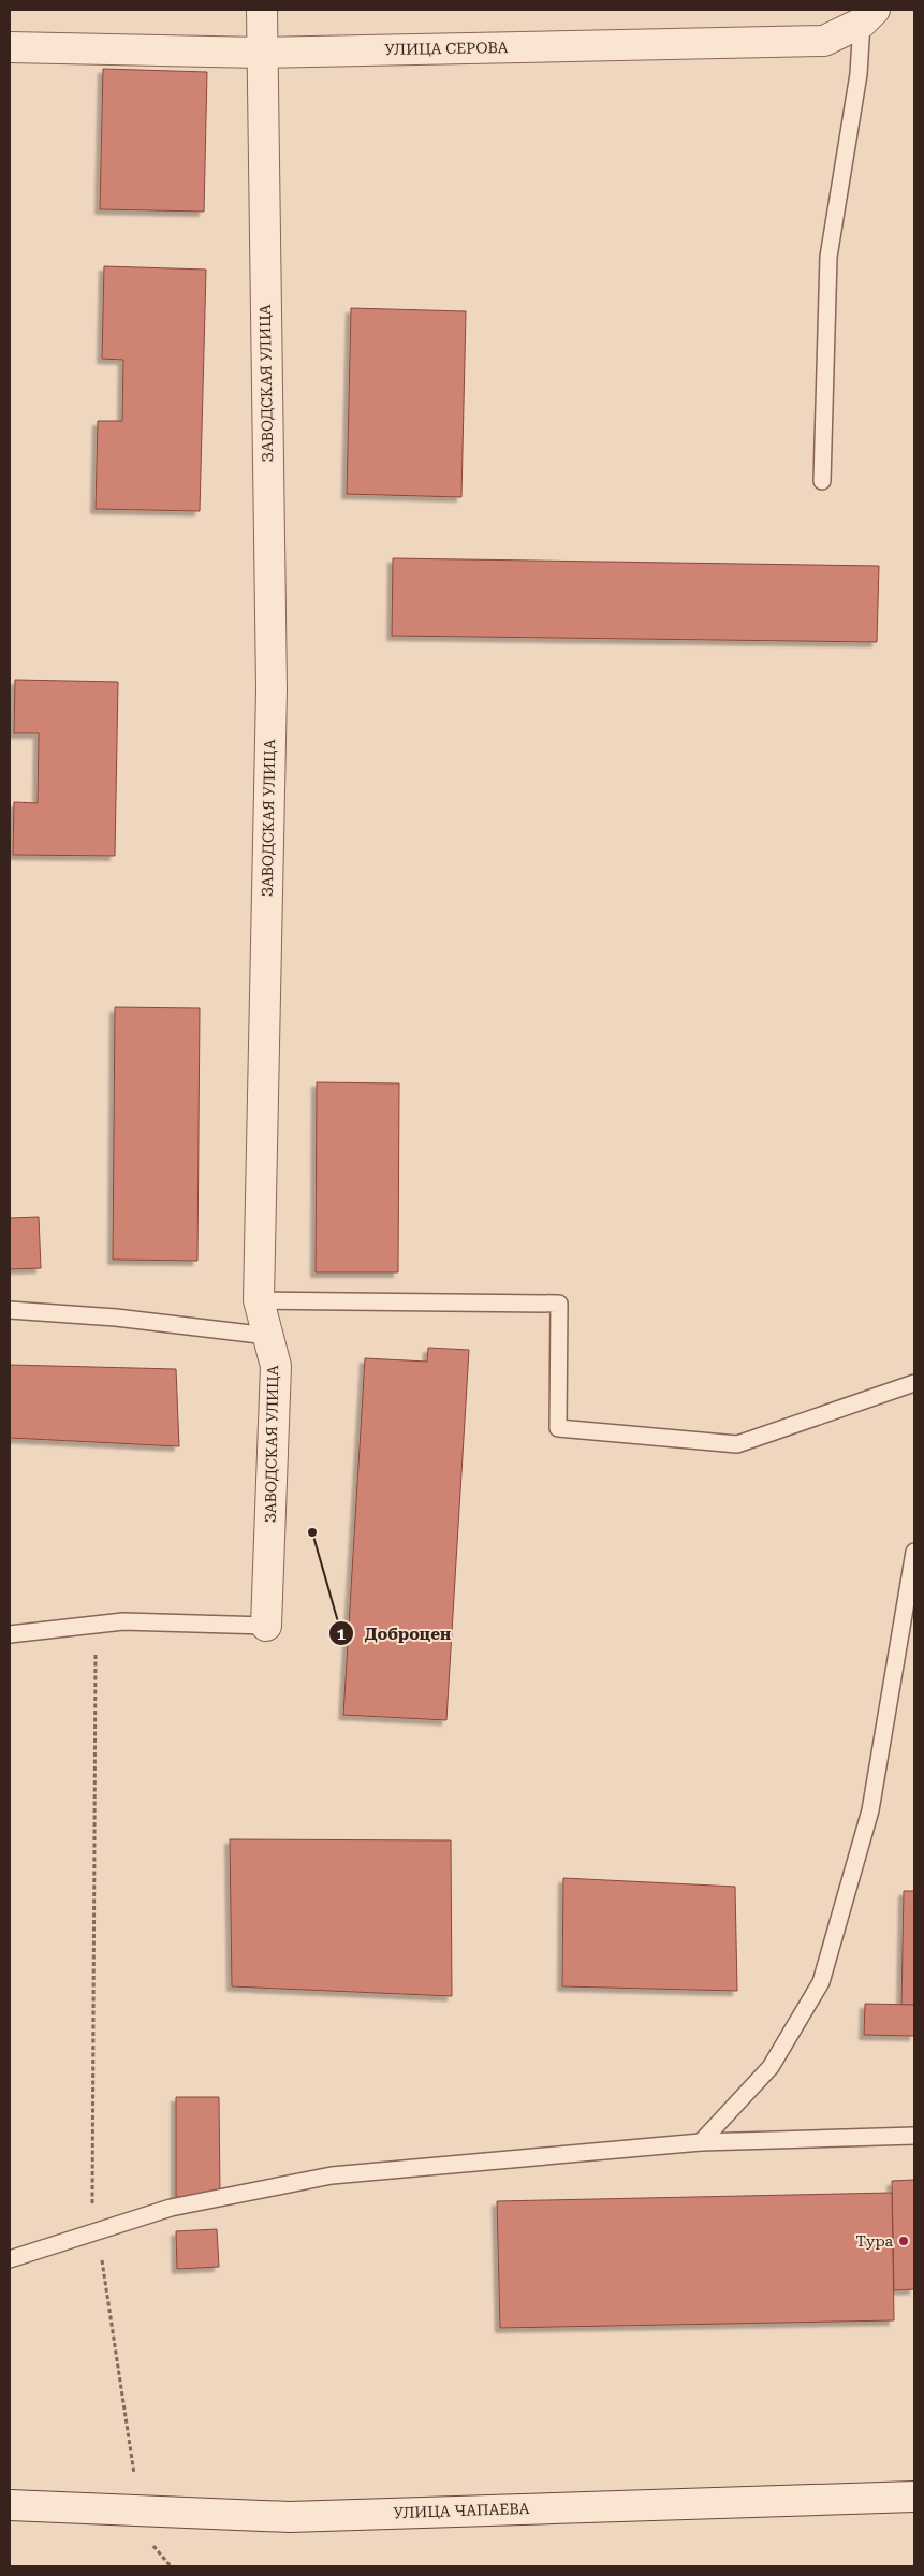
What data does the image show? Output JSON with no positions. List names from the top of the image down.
{
  "streets": {
    "street": ["УЛИЦА СЕРОВА", "ЗАВОДСКАЯ УЛИЦА", "УЛИЦА ЧАПАЕВА"]
  },
  "crossings": [
    ["УЛИЦА СЕРОВА", "ЗАВОДСКАЯ УЛИЦА"]
  ],
  "places": ["Доброцен", "Тура"]
}
